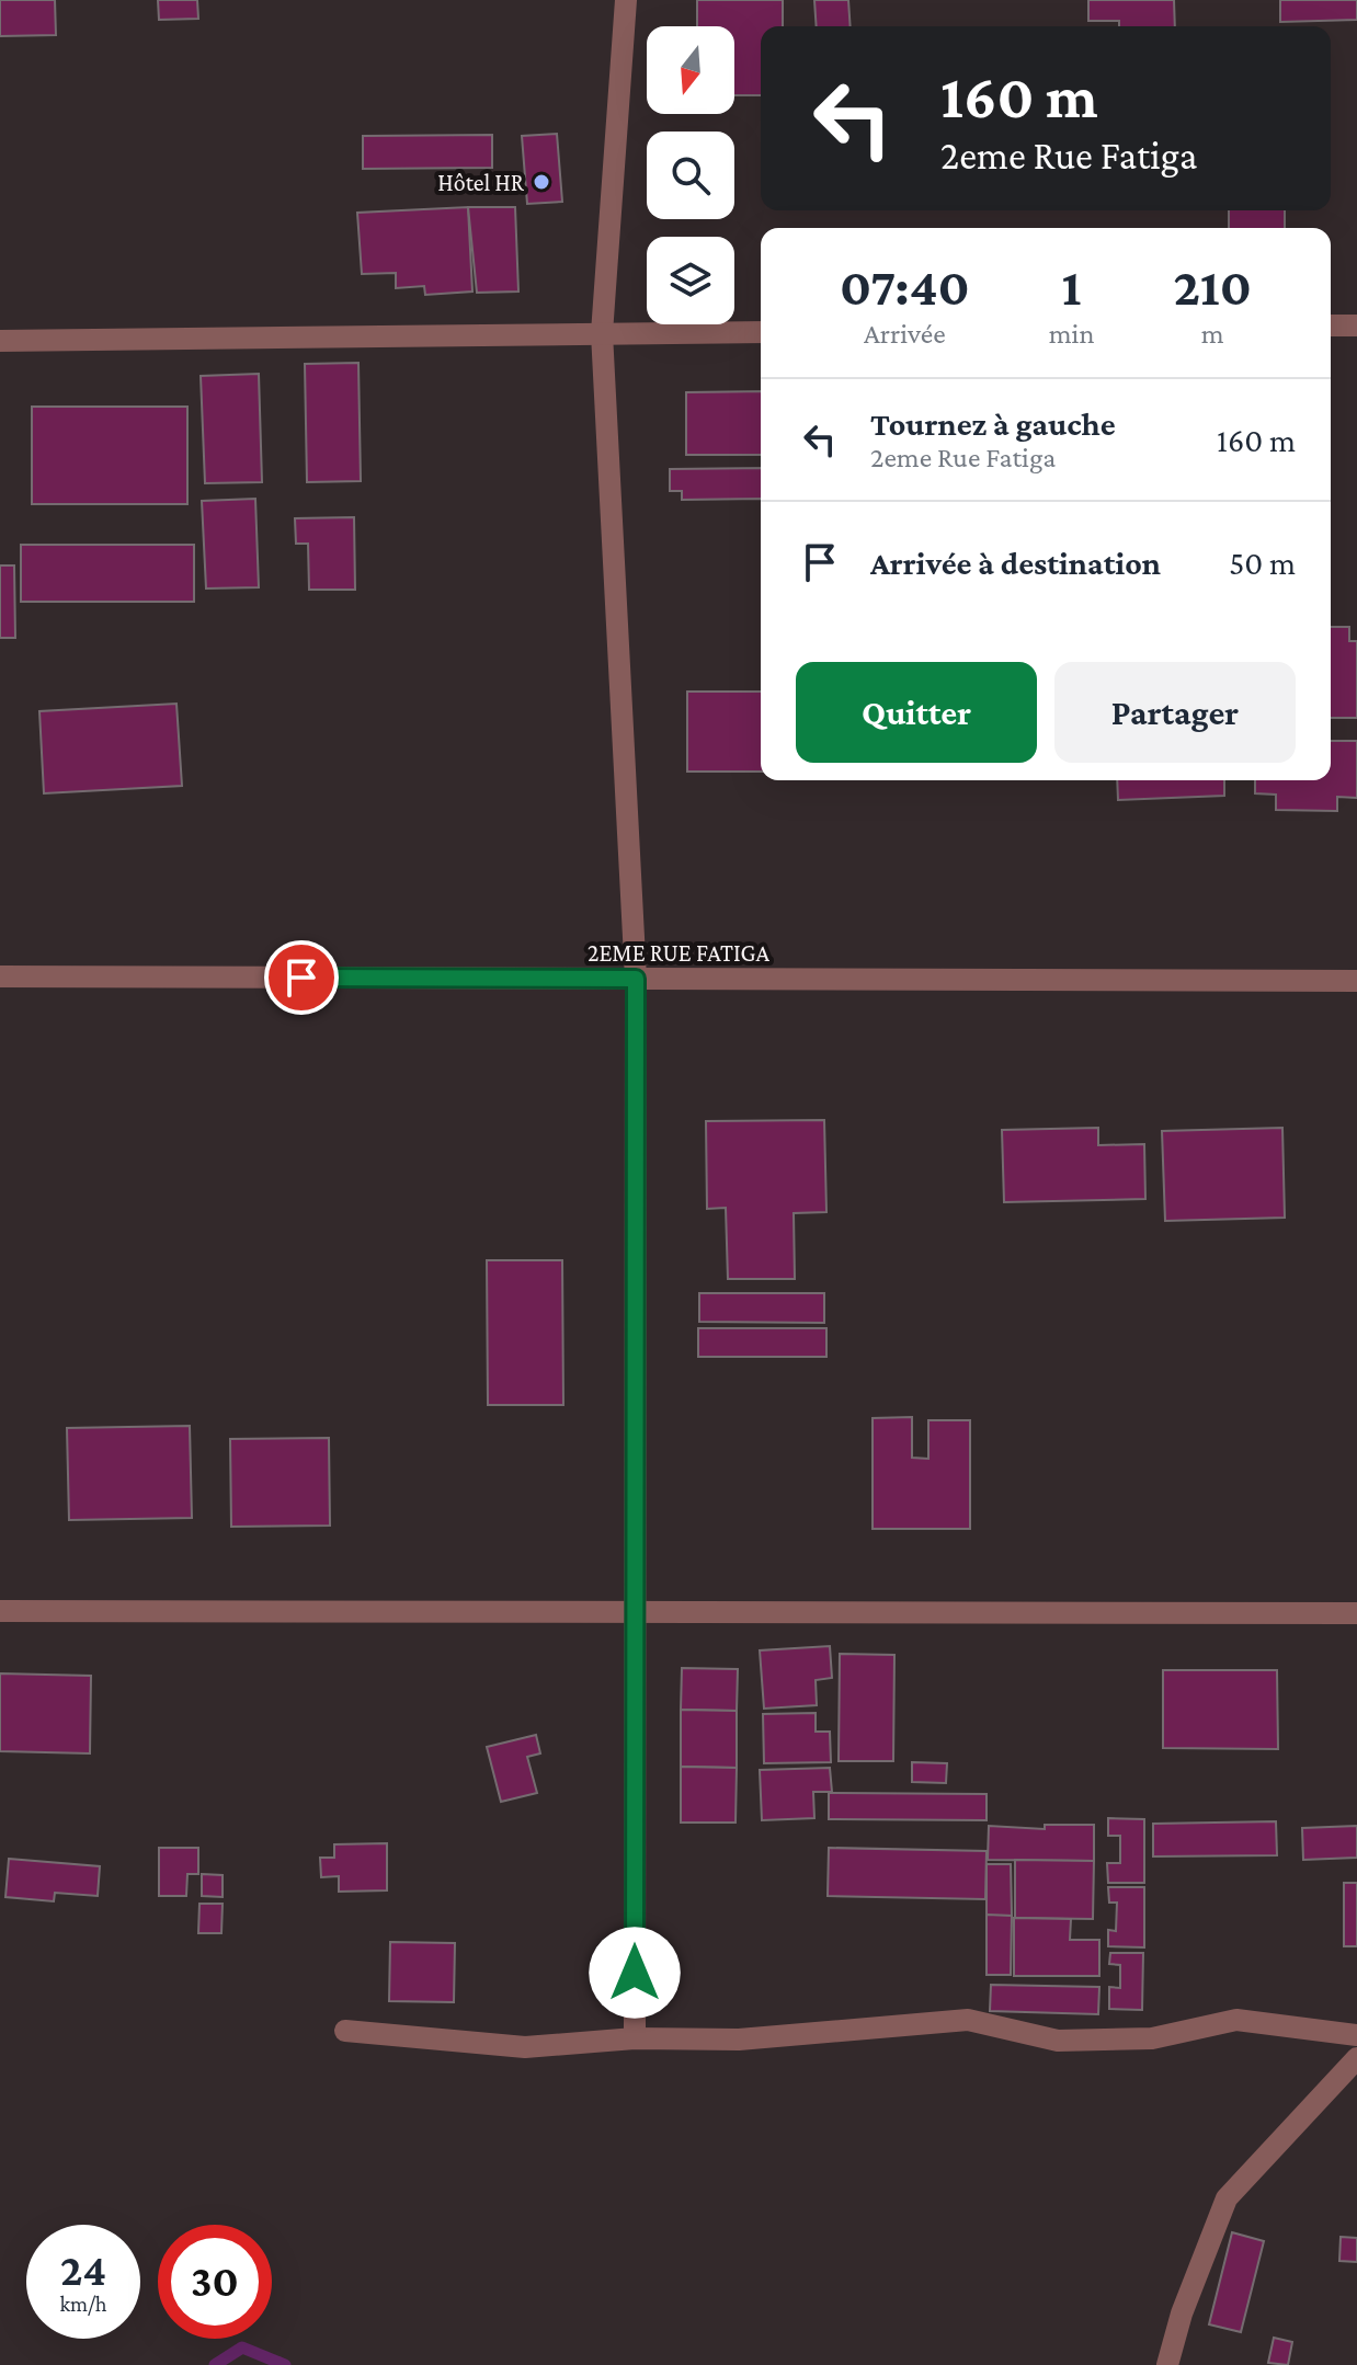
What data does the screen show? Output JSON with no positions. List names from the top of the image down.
{
  "streets": {
    "street": ["2EME RUE FATIGA"]
  },
  "places": ["Hôtel HR"],
  "north": "bottom",
  "page": {
    "turn": ["160 m", "2eme Rue Fatiga"],
    "eta": [
      "07:40",
      "Arrivée",
      "1",
      "min",
      "210",
      "m"
    ],
    "list": [
      {
        "name": "Tournez à gauche",
        "note": "2eme Rue Fatiga",
        "value": "160 m"
      },
      {
        "name": "Arrivée à destination",
        "value": "50 m"
      }
    ],
    "buttons": ["Quitter", "Partager"],
    "speed": "24 km/h",
    "limit": "30"
  }
}
